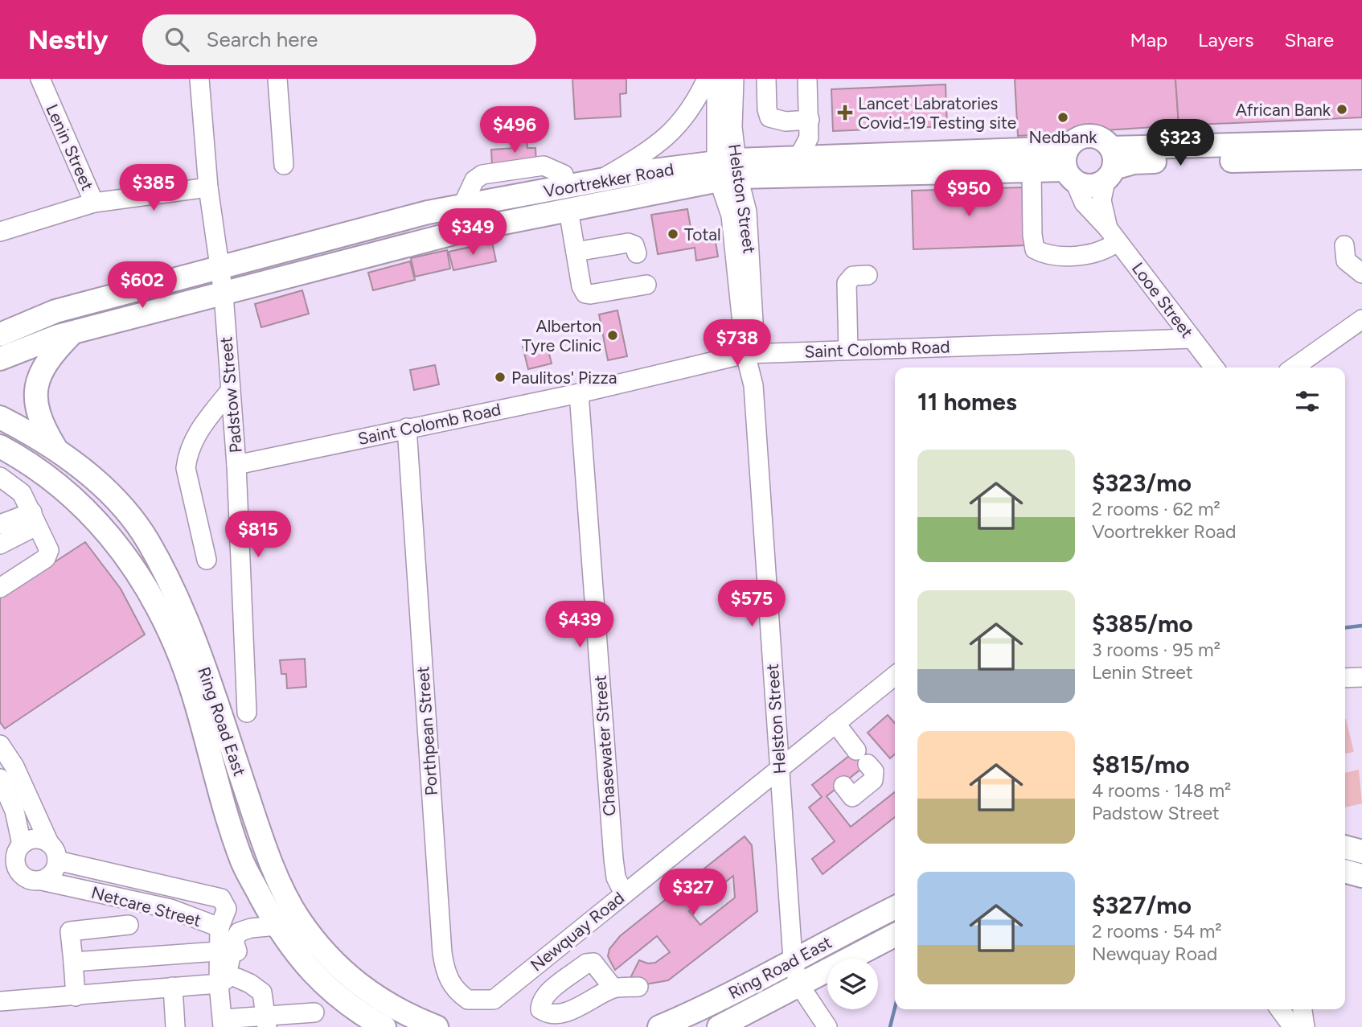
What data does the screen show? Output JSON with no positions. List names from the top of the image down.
{
  "streets": {
    "main road": ["Voortrekker Road", "Ring Road East"],
    "street": [
      "Lenin Street",
      "Helston Street",
      "Looe Street",
      "Saint Colomb Road",
      "Padstow Street",
      "Porthpean Street",
      "Chasewater Street",
      "Netcare Street",
      "Newquay Road"
    ]
  },
  "crossings": [
    ["Lenin Street", "Padstow Street"],
    ["Voortrekker Road", "Helston Street"],
    ["Voortrekker Road", "Looe Street"],
    ["Voortrekker Road", "Padstow Street"],
    ["Helston Street", "Saint Colomb Road"],
    ["Helston Street", "Ring Road East"],
    ["Helston Street", "Newquay Road"],
    ["Looe Street", "Saint Colomb Road"],
    ["Saint Colomb Road", "Padstow Street"],
    ["Saint Colomb Road", "Porthpean Street"],
    ["Saint Colomb Road", "Chasewater Street"],
    ["Porthpean Street", "Newquay Road"],
    ["Chasewater Street", "Newquay Road"]
  ],
  "places": {
    "other": [
      "African Bank",
      "Nedbank",
      "Total",
      "Alberton Tyre Clinic",
      "Paulitos' Pizza"
    ],
    "health": ["Lancet Labratories Covid-19 Testing site"]
  },
  "page": {
    "header": "Nestly",
    "search": "Search here",
    "nav": ["Map", "Layers", "Share"],
    "price": [
      "$496",
      "$323",
      "$385",
      "$950",
      "$349",
      "$602",
      "$738",
      "$815",
      "$575",
      "$439",
      "$327"
    ],
    "heading": "11 homes",
    "list": [
      {
        "name": "$323/mo",
        "note": "2 rooms · 62 m² · Voortrekker Road"
      },
      {
        "name": "$385/mo",
        "note": "3 rooms · 95 m² · Lenin Street"
      },
      {
        "name": "$815/mo",
        "note": "4 rooms · 148 m² · Padstow Street"
      },
      {
        "name": "$327/mo",
        "note": "2 rooms · 54 m² · Newquay Road"
      }
    ]
  }
}
